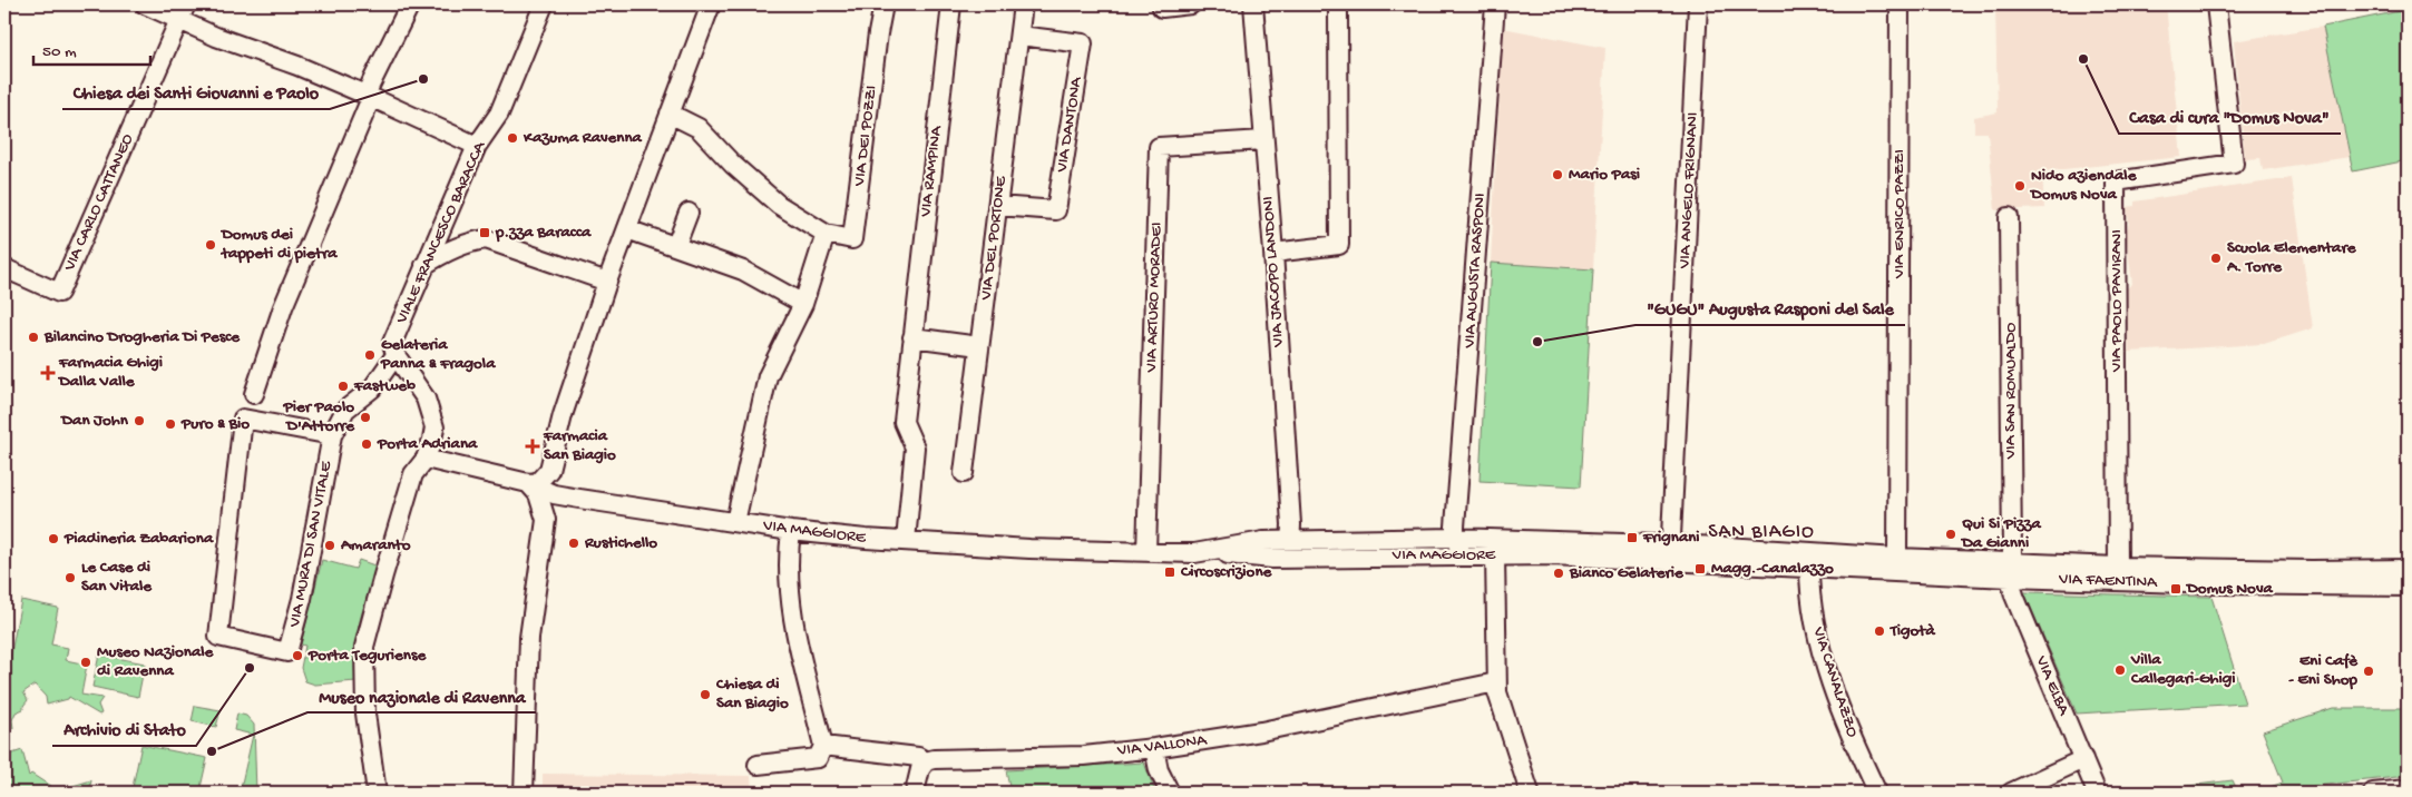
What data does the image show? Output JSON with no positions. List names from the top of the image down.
{
  "streets": {
    "street": [
      "VIA DANTONA",
      "VIA DEI POZZI",
      "VIA RAMPINA",
      "VIA ANGELO FRIGNANI",
      "VIA CARLO CATTANEO",
      "VIA ENRICO PAZZI",
      "VIALE FRANCESCO BARACCA",
      "VIA DEL PORTONE",
      "VIA AUGUSTA RASPONI",
      "VIA JACOPO LANDONI",
      "VIA ARTURO MORADEI",
      "VIA PAOLO PAVIRANI",
      "VIA SAN ROMUALDO",
      "VIA MAGGIORE",
      "VIA MURA DI SAN VITALE",
      "VIA FAENTINA",
      "VIA CANALAZZO",
      "VIA ELBA",
      "VIA VALLONA"
    ]
  },
  "crossings": [
    ["VIA DANTONA", "VIA DEL PORTONE"],
    ["VIA RAMPINA", "VIA MAGGIORE"],
    ["VIA ANGELO FRIGNANI", "VIA MAGGIORE"],
    ["VIALE FRANCESCO BARACCA", "VIA MURA DI SAN VITALE"],
    ["VIA AUGUSTA RASPONI", "VIA MAGGIORE"],
    ["VIA JACOPO LANDONI", "VIA ARTURO MORADEI"],
    ["VIA JACOPO LANDONI", "VIA MAGGIORE"],
    ["VIA ARTURO MORADEI", "VIA MAGGIORE"],
    ["VIA SAN ROMUALDO", "VIA FAENTINA"],
    ["VIA SAN ROMUALDO", "VIA ELBA"],
    ["VIA MAGGIORE", "VIA FAENTINA"],
    ["VIA MAGGIORE", "VIA CANALAZZO"],
    ["VIA FAENTINA", "VIA CANALAZZO"],
    ["VIA FAENTINA", "VIA ELBA"]
  ],
  "districts": ["SAN BIAGIO"],
  "places": {
    "other": [
      "Casa di cura \"Domus Nova\"",
      "Chiesa dei Santi Giovanni e Paolo",
      "Kazuma Ravenna",
      "Mario Pasi",
      "Nido aziendale Domus Nova",
      "Domus dei tappeti di pietra",
      "Scuola Elementare A. Torre",
      "Bilancino Drogheria Di Pesce",
      "\"GUGU\" Augusta Rasponi del Sale",
      "Gelateria Panna & Fragola",
      "Fastweb",
      "Pier Paolo D'Attorre",
      "Dan John",
      "Puro & Bio",
      "Porta Adriana",
      "Qui Si Pizza Da Gianni",
      "Piadineria Zabariona",
      "Rustichello",
      "Amaranto",
      "Bianco Gelaterie",
      "Le Case di San Vitale",
      "Tigotà",
      "Porta Teguriense",
      "Museo Nazionale di Ravenna",
      "Archivio di Stato",
      "Villa Callegari-Ghigi",
      "Eni Cafè - Eni Shop",
      "Chiesa di San Biagio",
      "Museo nazionale di Ravenna"
    ],
    "transit": [
      "p.zza Baracca",
      "Frignani",
      "Magg.-Canalazzo",
      "Circoscrizione",
      "Domus Nova"
    ],
    "health": ["Farmacia Ghigi Dalla Valle", "Farmacia San Biagio"]
  },
  "scale_bar": "50 m"
}
